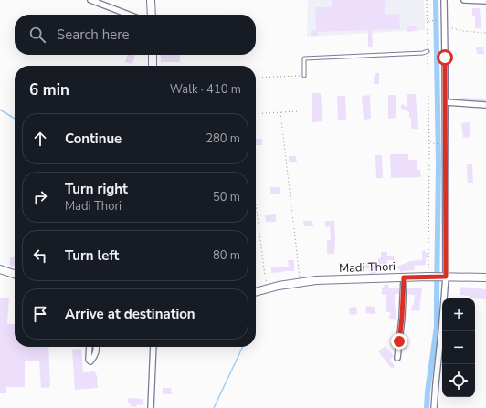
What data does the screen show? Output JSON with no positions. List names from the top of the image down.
{
  "streets": {
    "main road": ["Madi Thori"]
  },
  "page": {
    "search": "Search here",
    "heading": ["6 min", "Walk · 410 m"],
    "list": [
      ["Continue", "280 m"],
      ["Turn right", "Madi Thori", "50 m"],
      ["Turn left", "80 m"],
      "Arrive at destination"
    ],
    "map_buttons": ["+", "−"]
  }
}
